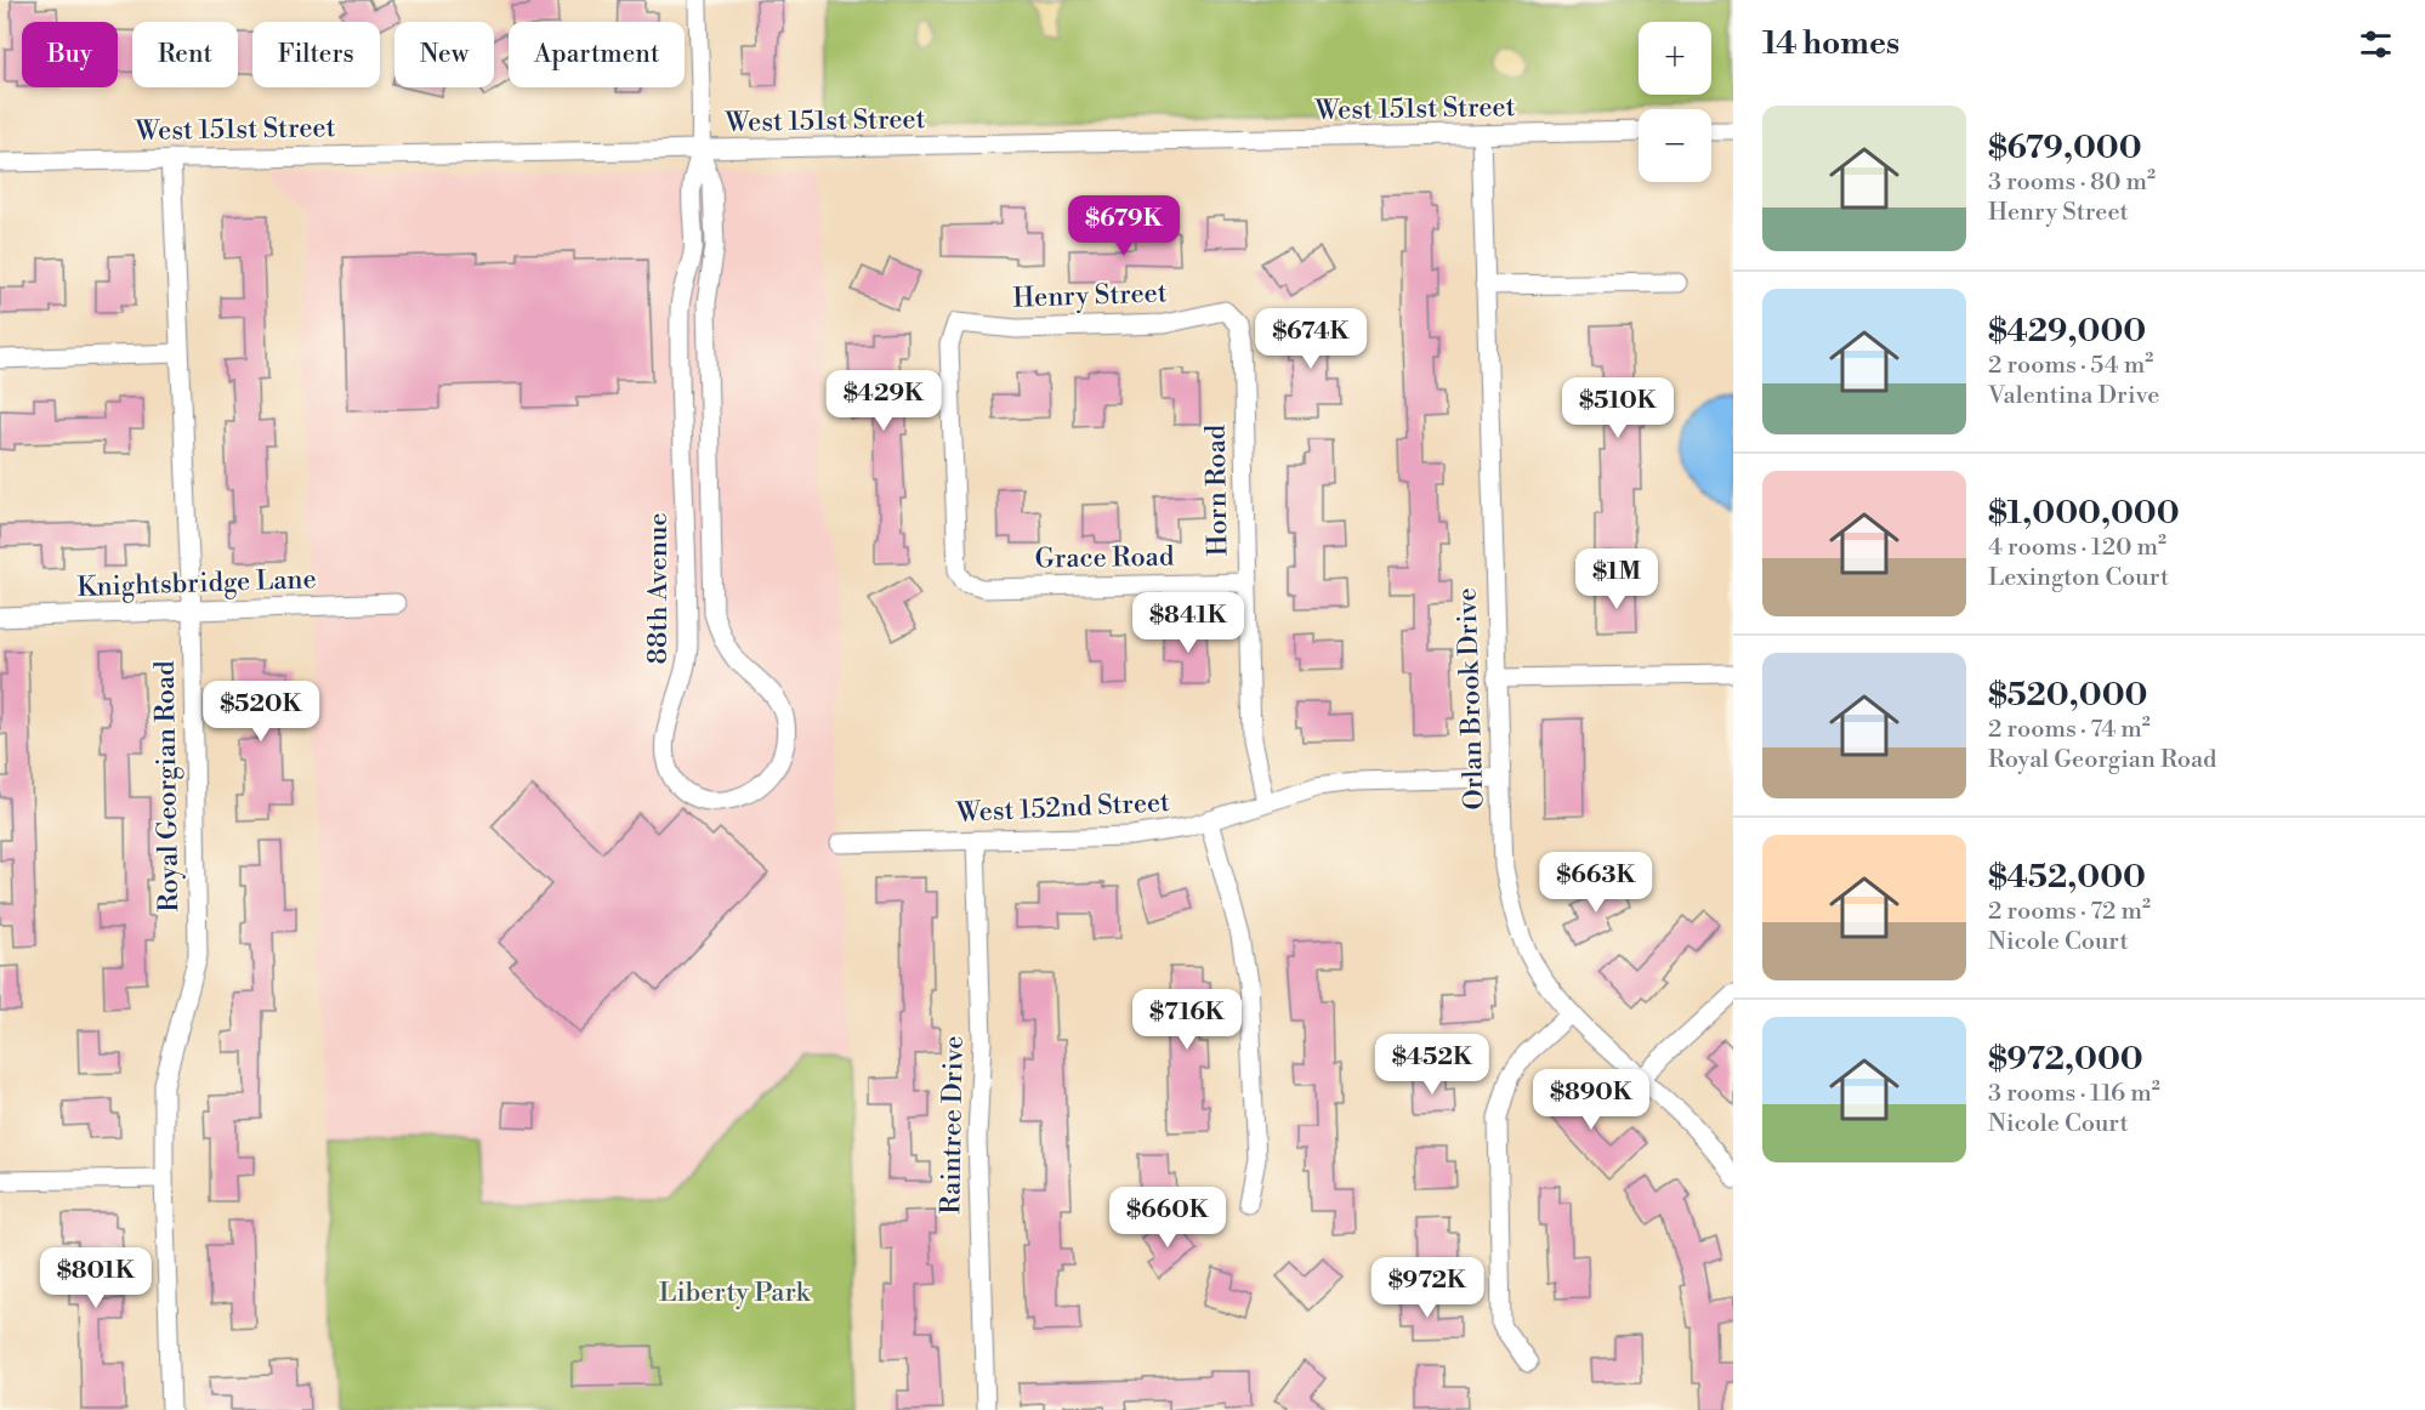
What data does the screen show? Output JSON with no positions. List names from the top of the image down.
{
  "streets": {
    "street": [
      "West 151st Street",
      "Henry Street",
      "Horn Road",
      "Grace Road",
      "Knightsbridge Lane",
      "88th Avenue",
      "Orlan Brook Drive",
      "Royal Georgian Road",
      "West 152nd Street",
      "Raintree Drive"
    ]
  },
  "crossings": [
    ["West 151st Street", "88th Avenue"],
    ["West 151st Street", "Orlan Brook Drive"],
    ["West 151st Street", "Royal Georgian Road"],
    ["Henry Street", "Horn Road"],
    ["Henry Street", "Grace Road"],
    ["Horn Road", "Grace Road"],
    ["Horn Road", "West 152nd Street"],
    ["Knightsbridge Lane", "Royal Georgian Road"],
    ["Orlan Brook Drive", "West 152nd Street"],
    ["West 152nd Street", "Raintree Drive"]
  ],
  "parks": ["Liberty Park"],
  "page": {
    "heading": "14 homes",
    "map_buttons": ["+", "−"],
    "chip": [
      "Buy",
      "Rent",
      "Filters",
      "New",
      "Apartment"
    ],
    "list": [
      {
        "name": "$679,000",
        "note": "3 rooms · 80 m² · Henry Street"
      },
      {
        "name": "$429,000",
        "note": "2 rooms · 54 m² · Valentina Drive"
      },
      {
        "name": "$1,000,000",
        "note": "4 rooms · 120 m² · Lexington Court"
      },
      {
        "name": "$520,000",
        "note": "2 rooms · 74 m² · Royal Georgian Road"
      },
      {
        "name": "$452,000",
        "note": "2 rooms · 72 m² · Nicole Court"
      },
      {
        "name": "$972,000",
        "note": "3 rooms · 116 m² · Nicole Court"
      }
    ],
    "price": [
      "$679K",
      "$674K",
      "$429K",
      "$510K",
      "$1M",
      "$841K",
      "$520K",
      "$663K",
      "$716K",
      "$452K",
      "$890K",
      "$660K",
      "$801K",
      "$972K"
    ]
  }
}
